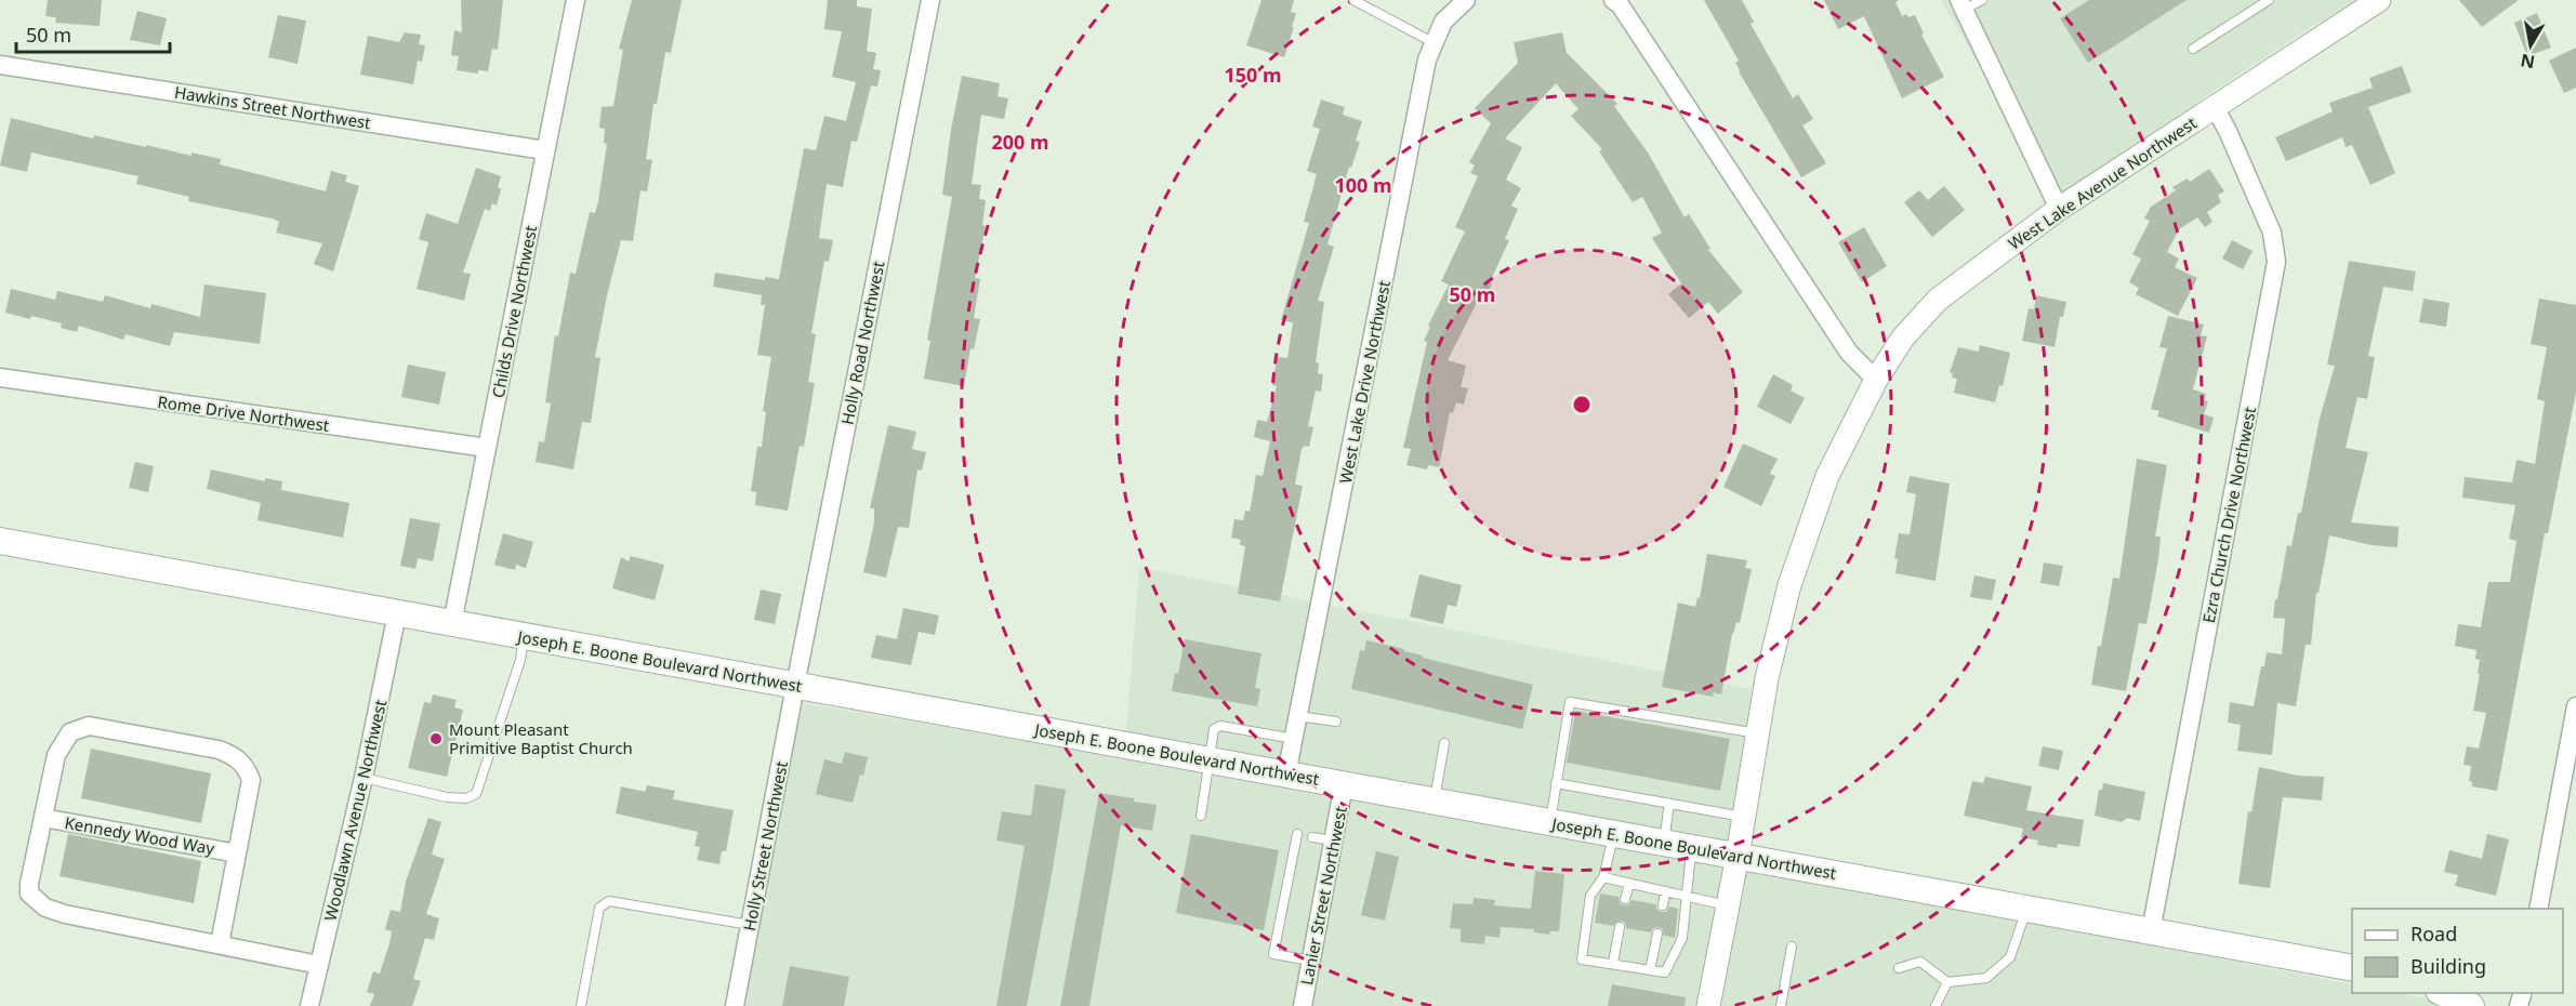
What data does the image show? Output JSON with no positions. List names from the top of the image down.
{
  "streets": {
    "main road": ["Joseph E. Boone Boulevard Northwest"],
    "street": [
      "Hawkins Street Northwest",
      "West Lake Avenue Northwest",
      "Childs Drive Northwest",
      "Holly Road Northwest",
      "West Lake Drive Northwest",
      "Rome Drive Northwest",
      "Ezra Church Drive Northwest",
      "Woodlawn Avenue Northwest",
      "Kennedy Wood Way",
      "Holly Street Northwest",
      "Lanier Street Northwest"
    ]
  },
  "crossings": [
    ["Hawkins Street Northwest", "Childs Drive Northwest"],
    ["West Lake Avenue Northwest", "Ezra Church Drive Northwest"],
    ["West Lake Avenue Northwest", "Joseph E. Boone Boulevard Northwest"],
    ["Childs Drive Northwest", "Rome Drive Northwest"],
    ["Childs Drive Northwest", "Joseph E. Boone Boulevard Northwest"],
    ["Holly Road Northwest", "Joseph E. Boone Boulevard Northwest"],
    ["Holly Road Northwest", "Holly Street Northwest"],
    ["West Lake Drive Northwest", "Joseph E. Boone Boulevard Northwest"],
    ["Ezra Church Drive Northwest", "Joseph E. Boone Boulevard Northwest"],
    ["Joseph E. Boone Boulevard Northwest", "Woodlawn Avenue Northwest"],
    ["Joseph E. Boone Boulevard Northwest", "Holly Street Northwest"],
    ["Joseph E. Boone Boulevard Northwest", "Lanier Street Northwest"]
  ],
  "places": ["Mount Pleasant Primitive Baptist Church"],
  "legend": ["Road", "Building"],
  "scale_bar": "50 m",
  "north": "bottom",
  "rings": [
    "150 m",
    "200 m",
    "100 m",
    "50 m"
  ]
}
